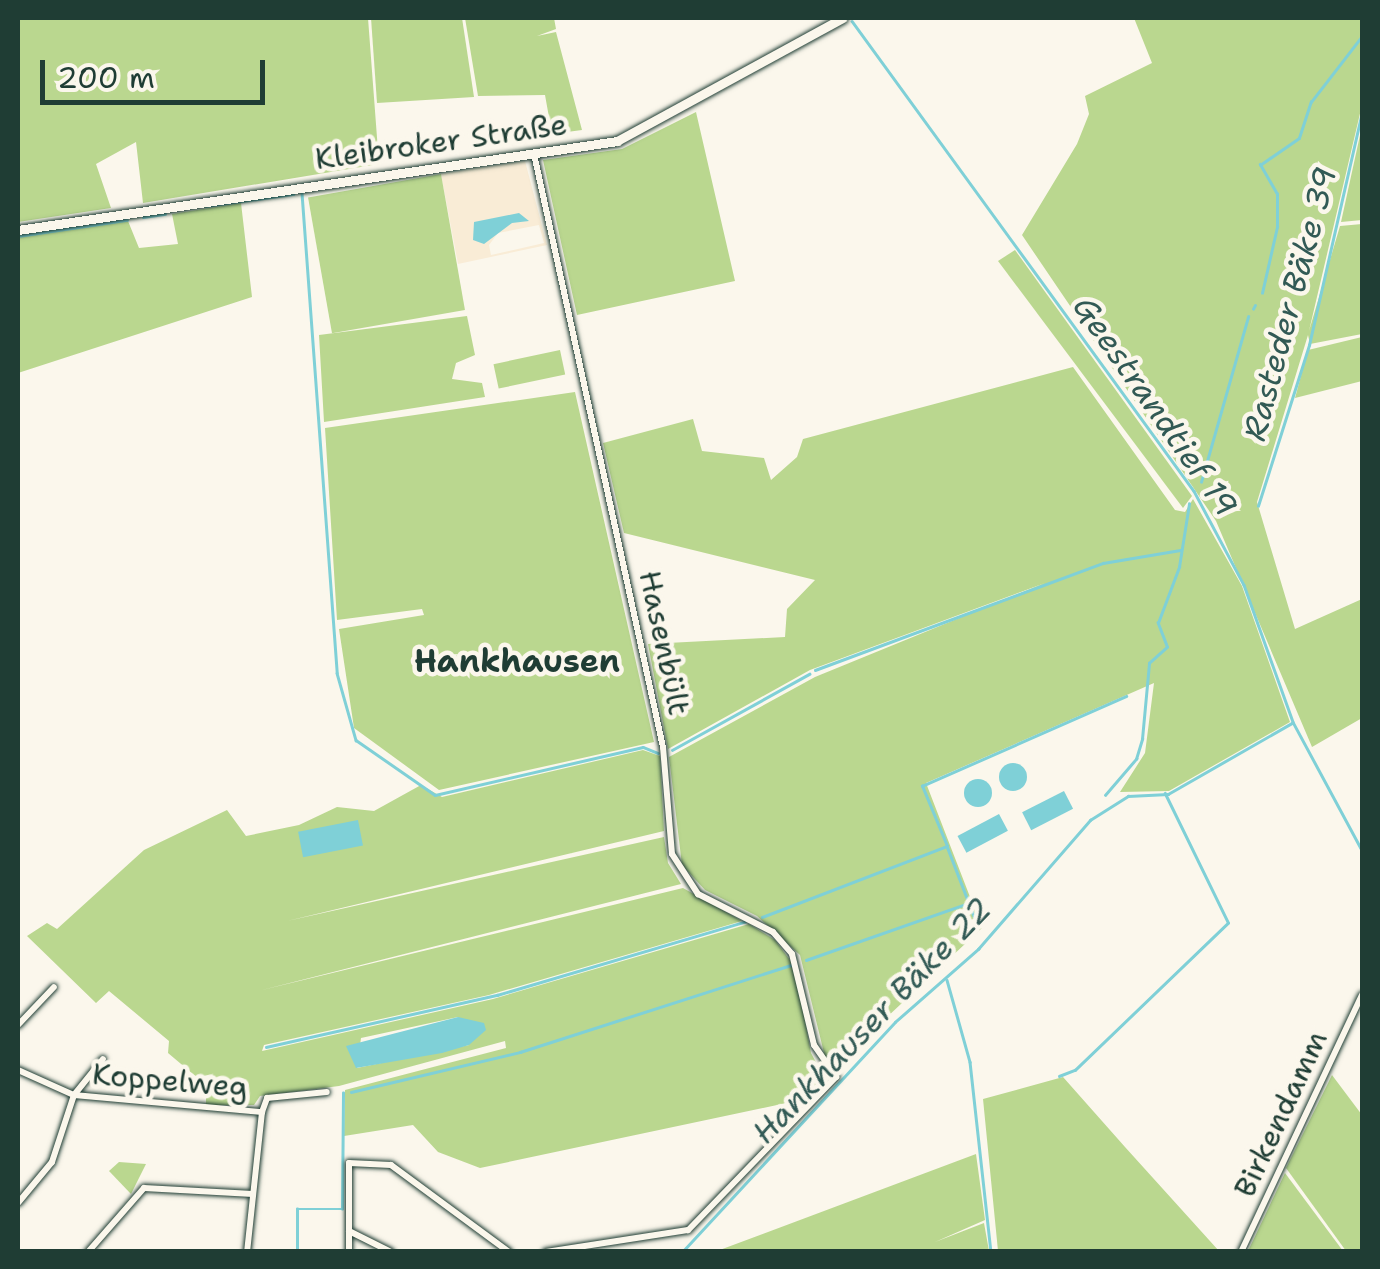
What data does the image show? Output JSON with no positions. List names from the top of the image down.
{
  "streets": {
    "street": [
      "Kleibroker Straße",
      "Hasenbült",
      "Koppelweg",
      "Birkendamm"
    ]
  },
  "crossings": [
    ["Kleibroker Straße", "Hasenbült"]
  ],
  "districts": ["Hankhausen"],
  "water": ["Rasteder Bäke 39", "Geestrandtief 19", "Hankhauser Bäke 22"],
  "scale_bar": "200 m"
}
